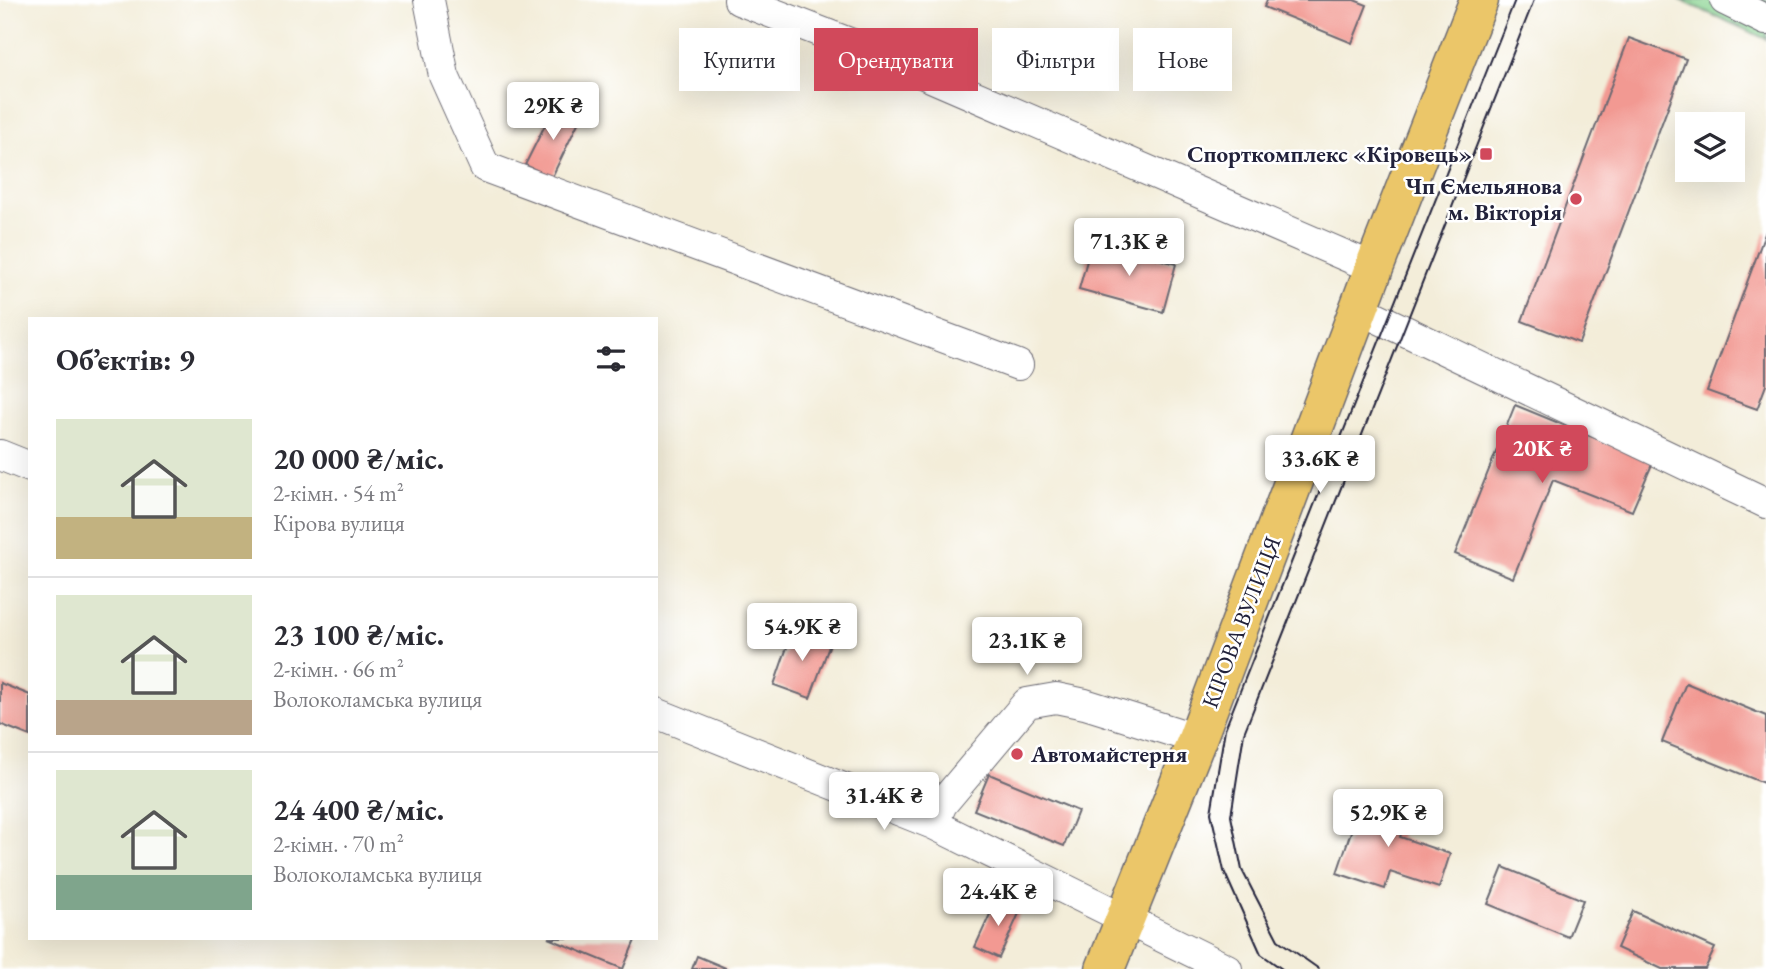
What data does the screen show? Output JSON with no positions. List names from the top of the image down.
{
  "streets": {
    "main road": ["КІРОВА ВУЛИЦЯ"]
  },
  "places": {
    "transit": ["Спорткомплекс «Кіровець»"],
    "other": ["Чп Ємельянова м. Вікторія", "Автомайстерня"]
  },
  "page": {
    "chip": [
      "Купити",
      "Орендувати",
      "Фільтри",
      "Нове"
    ],
    "price": [
      "29K ₴",
      "71.3K ₴",
      "20K ₴",
      "33.6K ₴",
      "54.9K ₴",
      "23.1K ₴",
      "31.4K ₴",
      "52.9K ₴",
      "24.4K ₴"
    ],
    "heading": "Об’єктів: 9",
    "list": [
      {
        "name": "20 000 ₴/міс.",
        "note": "2-кімн. · 54 m² · Кірова вулиця"
      },
      {
        "name": "23 100 ₴/міс.",
        "note": "2-кімн. · 66 m² · Волоколамська вулиця"
      },
      {
        "name": "24 400 ₴/міс.",
        "note": "2-кімн. · 70 m² · Волоколамська вулиця"
      }
    ]
  }
}
